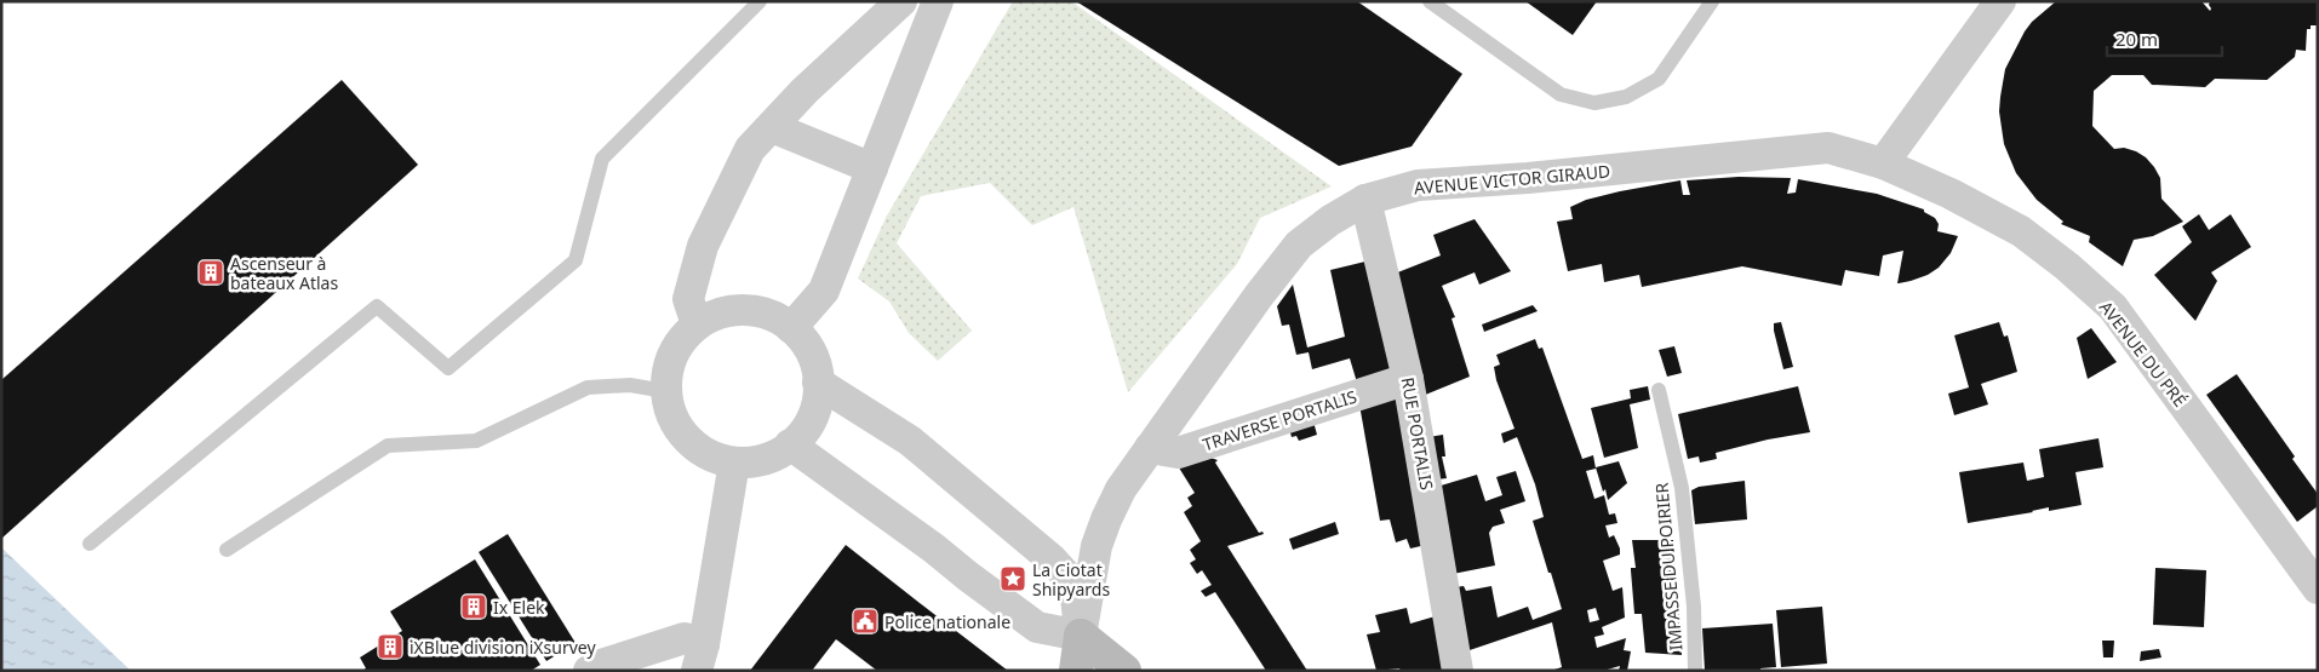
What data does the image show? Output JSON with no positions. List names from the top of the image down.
{
  "streets": {
    "street": [
      "AVENUE VICTOR GIRAUD",
      "AVENUE DU PRÉ",
      "TRAVERSE PORTALIS",
      "RUE PORTALIS"
    ],
    "lane": ["IMPASSE DU POIRIER"]
  },
  "crossings": [
    ["AVENUE VICTOR GIRAUD", "AVENUE DU PRÉ"],
    ["AVENUE VICTOR GIRAUD", "TRAVERSE PORTALIS"],
    ["AVENUE VICTOR GIRAUD", "RUE PORTALIS"],
    ["TRAVERSE PORTALIS", "RUE PORTALIS"]
  ],
  "places": {
    "building": ["Ascenseur à bateaux Atlas", "Ix Elek", "iXBlue division iXsurvey"],
    "place": ["La Ciotat Shipyards"],
    "public building": ["Police nationale"]
  },
  "scale_bar": "20 m"
}
